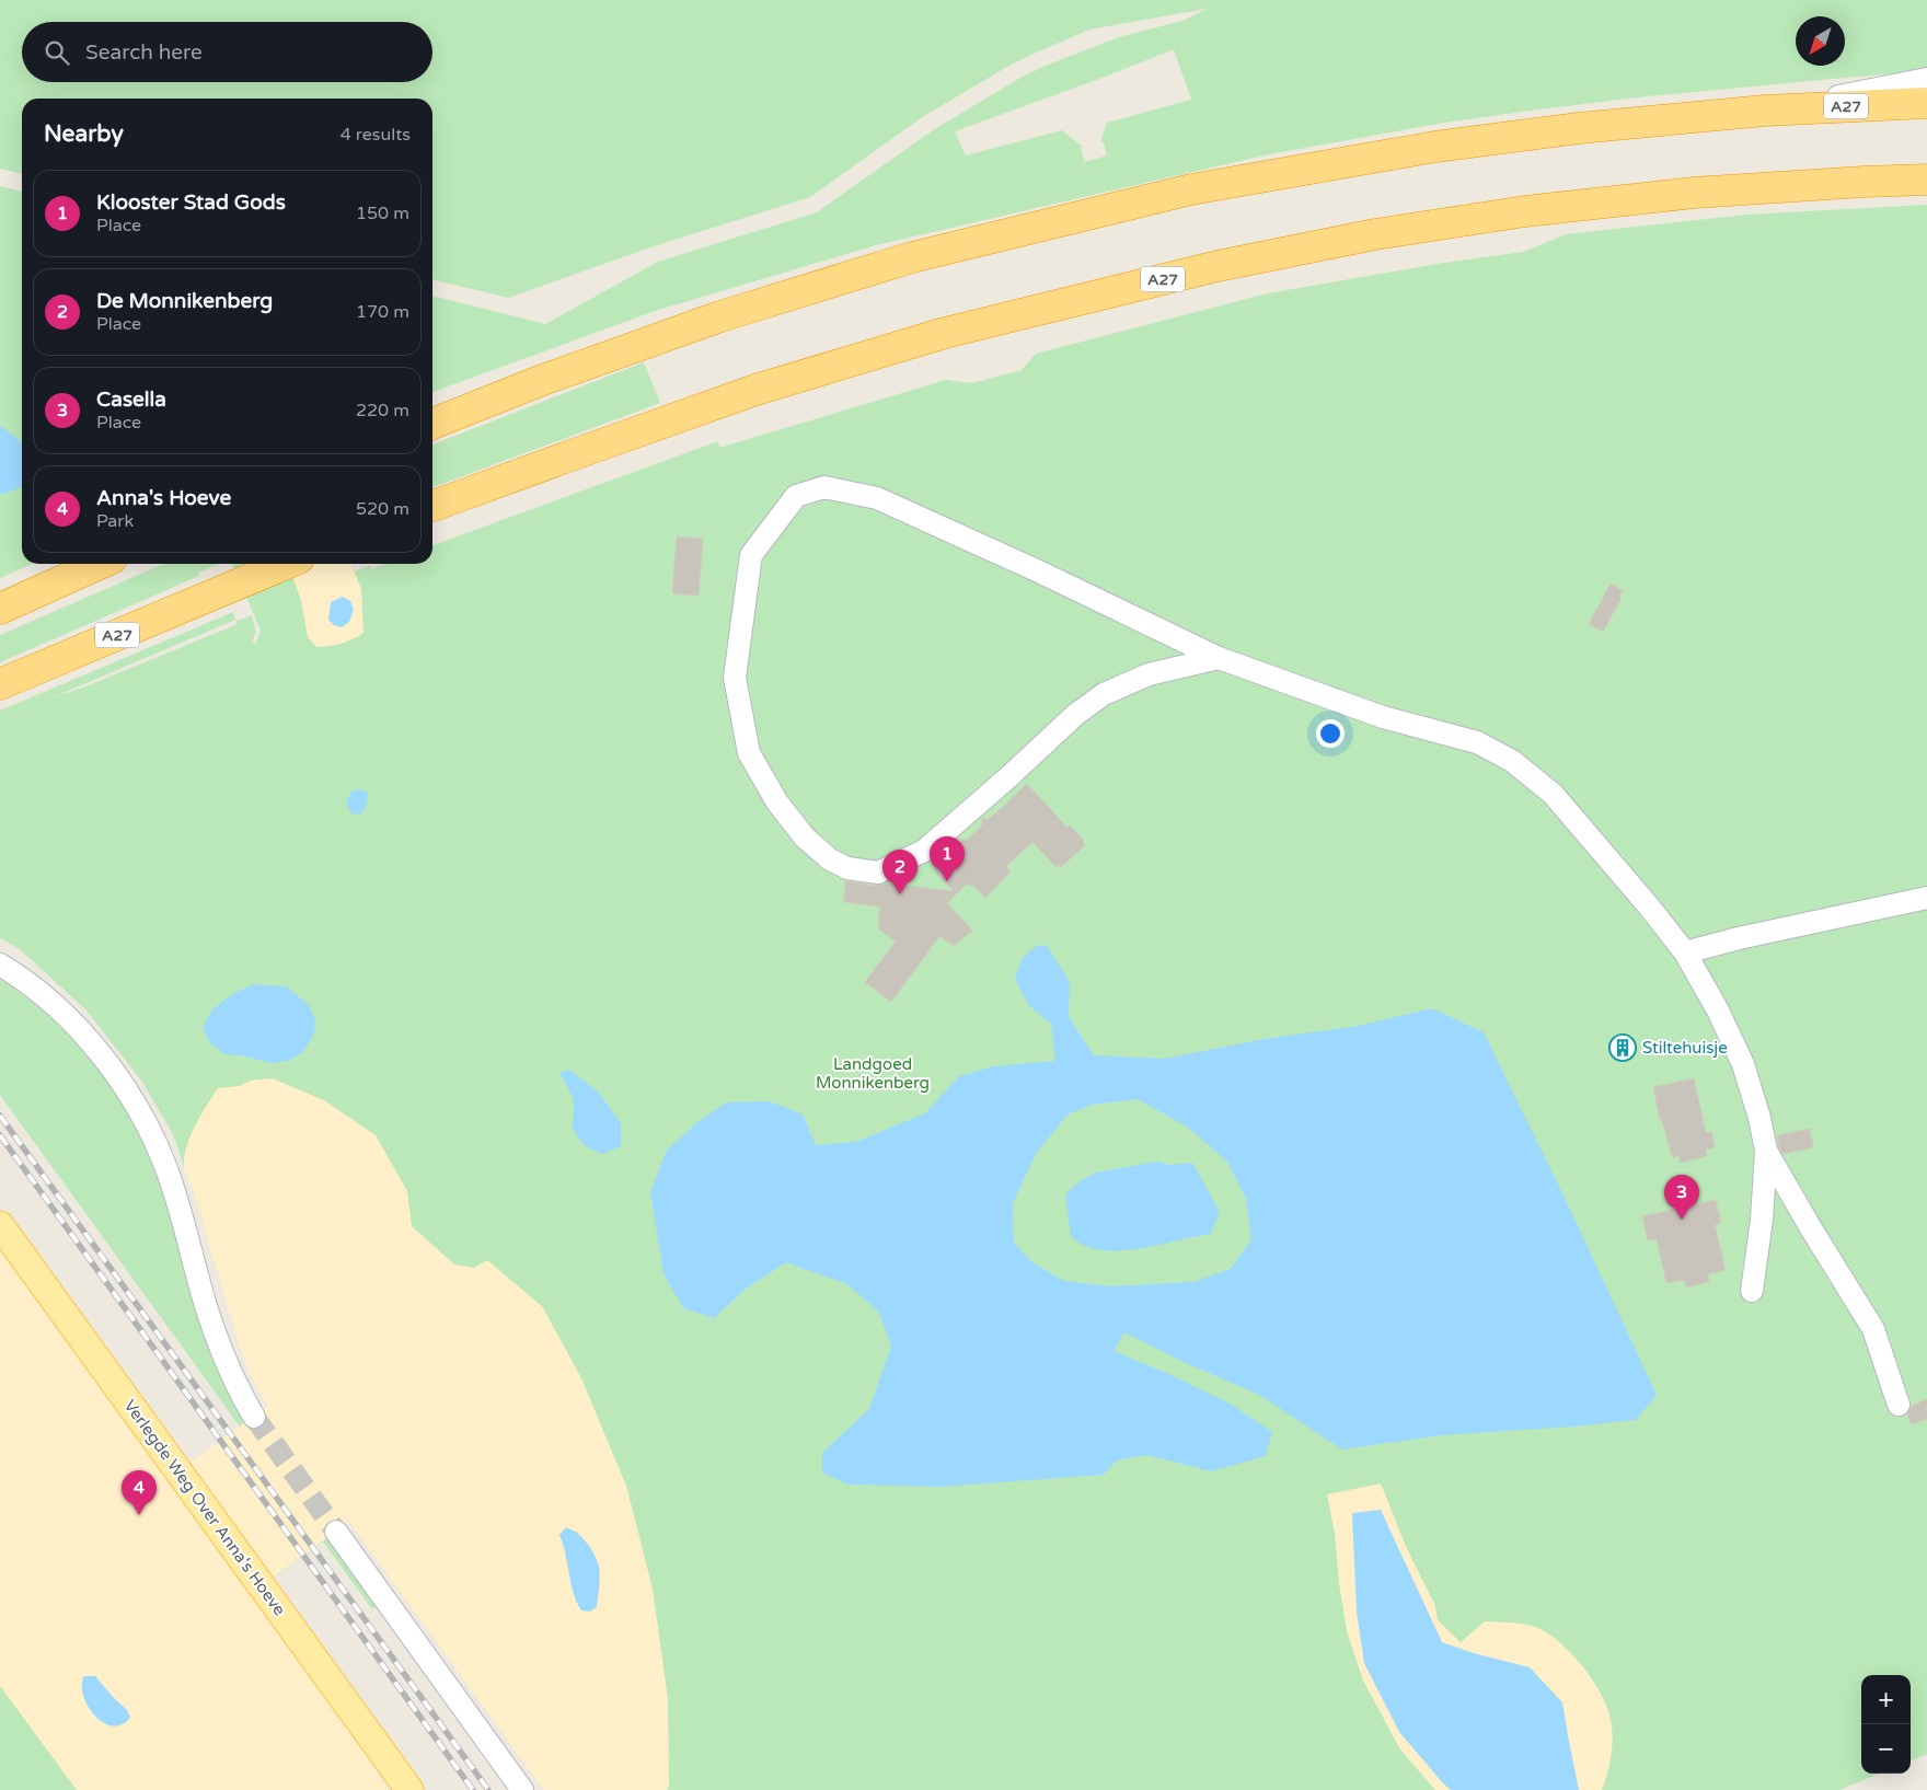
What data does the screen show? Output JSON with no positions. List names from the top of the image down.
{
  "streets": {
    "highway": ["A27"],
    "main road": ["Verlegde Weg Over Anna's Hoeve"]
  },
  "parks": ["Landgoed Monnikenberg"],
  "places": {
    "building": ["Stiltehuisje"]
  },
  "north": "bottom left",
  "page": {
    "search": "Search here",
    "heading": ["Nearby", "4 results"],
    "list": [
      {
        "mark": "1",
        "name": "Klooster Stad Gods",
        "note": "Place",
        "value": "150 m"
      },
      {
        "mark": "2",
        "name": "De Monnikenberg",
        "note": "Place",
        "value": "170 m"
      },
      {
        "mark": "3",
        "name": "Casella",
        "note": "Place",
        "value": "220 m"
      },
      {
        "mark": "4",
        "name": "Anna's Hoeve",
        "note": "Park",
        "value": "520 m"
      }
    ],
    "pins": [
      "1",
      "2",
      "3",
      "4"
    ],
    "map_buttons": ["+", "−"]
  }
}
